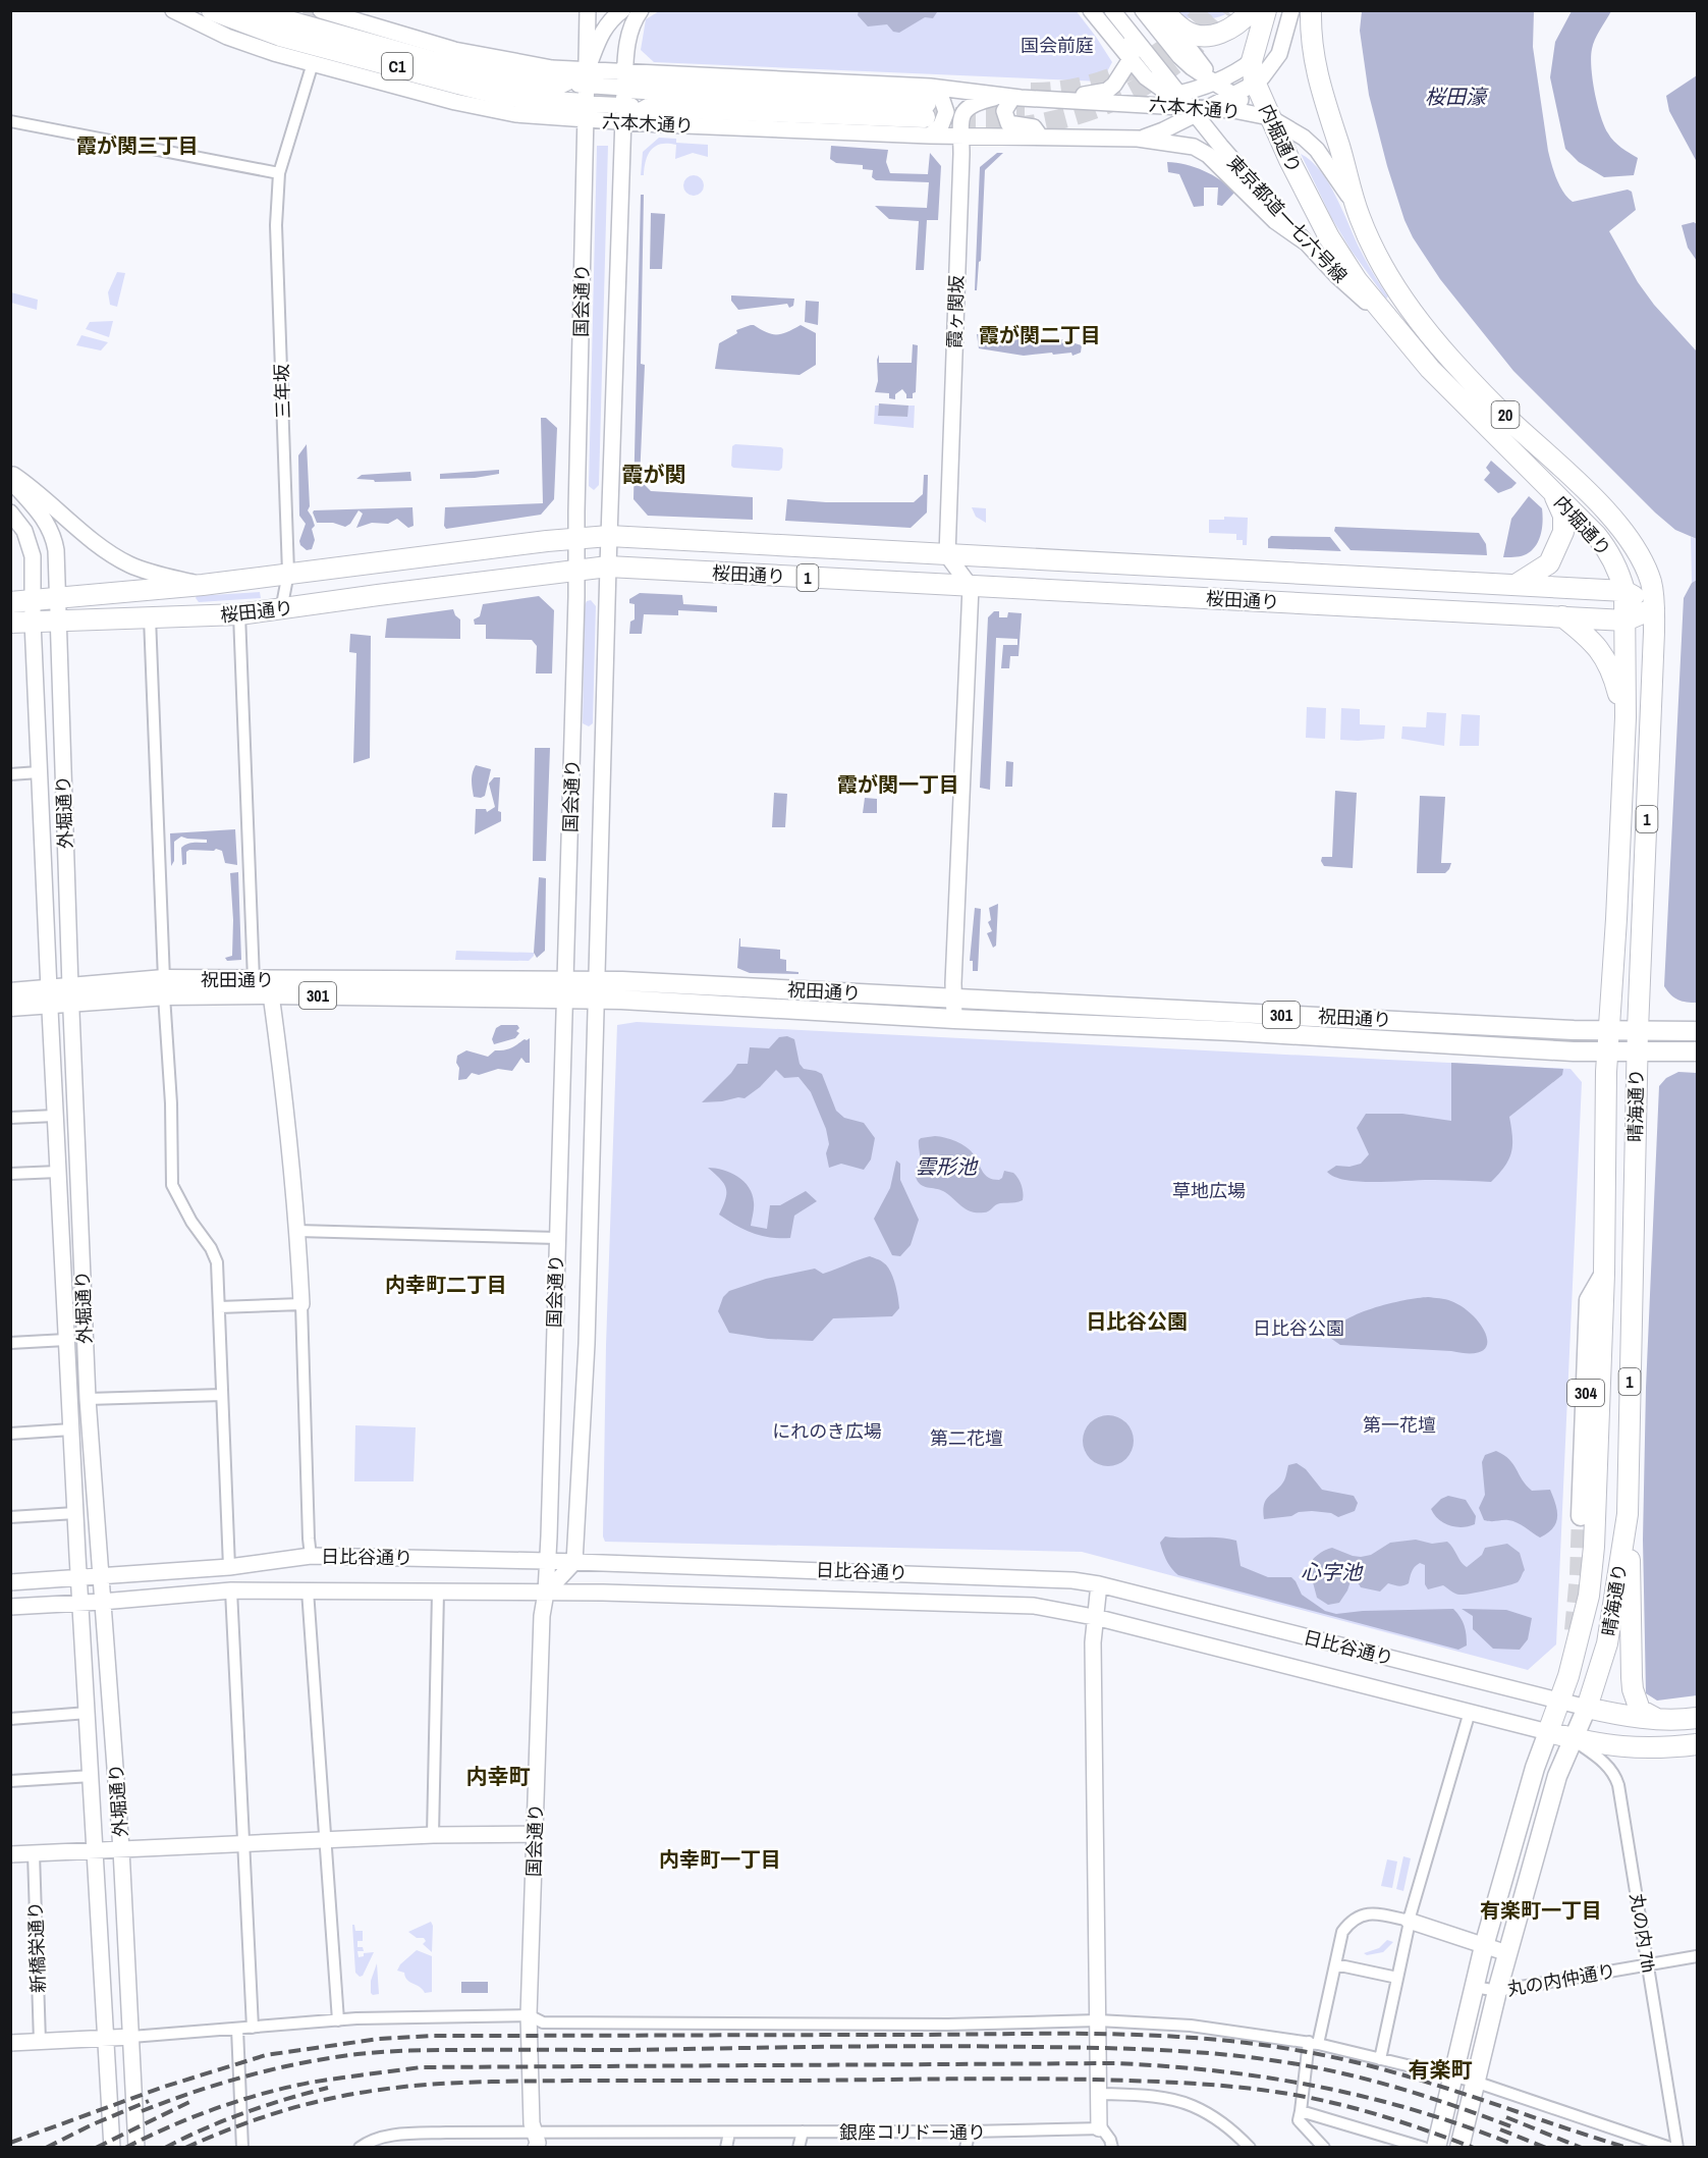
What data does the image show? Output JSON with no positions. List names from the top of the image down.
{
  "streets": {
    "highway": [
      "C1",
      "内堀通り",
      "20",
      "桜田通り",
      "1",
      "晴海通り",
      "日比谷通り"
    ],
    "main road": [
      "六本木通り",
      "東京都道一七六号線",
      "国会通り",
      "霞ヶ関坂",
      "外堀通り",
      "祝田通り",
      "301",
      "304"
    ],
    "street": [
      "三年坂",
      "丸の内 7th",
      "新橋栄通り",
      "丸の内仲通り",
      "銀座コリドー通り"
    ]
  },
  "crossings": [
    ["C1", "六本木通り"],
    ["C1", "国会通り"],
    ["六本木通り", "内堀通り"],
    ["六本木通り", "東京都道一七六号線"],
    ["六本木通り", "国会通り"],
    ["六本木通り", "霞ヶ関坂"],
    ["六本木通り", "三年坂"],
    ["内堀通り", "東京都道一七六号線"],
    ["内堀通り", "20"],
    ["内堀通り", "1"],
    ["内堀通り", "祝田通り"],
    ["内堀通り", "301"],
    ["内堀通り", "晴海通り"],
    ["国会通り", "桜田通り"],
    ["国会通り", "祝田通り"],
    ["国会通り", "日比谷通り"],
    ["国会通り", "銀座コリドー通り"],
    ["霞ヶ関坂", "桜田通り"],
    ["三年坂", "桜田通り"],
    ["20", "桜田通り"],
    ["20", "1"],
    ["桜田通り", "1"],
    ["桜田通り", "外堀通り"],
    ["1", "晴海通り"],
    ["1", "日比谷通り"],
    ["外堀通り", "祝田通り"],
    ["外堀通り", "日比谷通り"],
    ["祝田通り", "301"],
    ["祝田通り", "晴海通り"],
    ["301", "晴海通り"],
    ["晴海通り", "304"],
    ["晴海通り", "日比谷通り"],
    ["晴海通り", "丸の内 7th"],
    ["晴海通り", "丸の内仲通り"],
    ["日比谷通り", "丸の内 7th"],
    ["丸の内 7th", "丸の内仲通り"]
  ],
  "districts": [
    "霞が関三丁目",
    "霞が関二丁目",
    "霞が関",
    "霞が関一丁目",
    "内幸町二丁目",
    "日比谷公園",
    "内幸町",
    "内幸町一丁目",
    "有楽町一丁目",
    "有楽町"
  ],
  "water": ["桜田濠", "雲形池", "心字池"],
  "parks": [
    "国会前庭",
    "草地広場",
    "日比谷公園",
    "第一花壇",
    "にれのき広場",
    "第二花壇"
  ]
}
